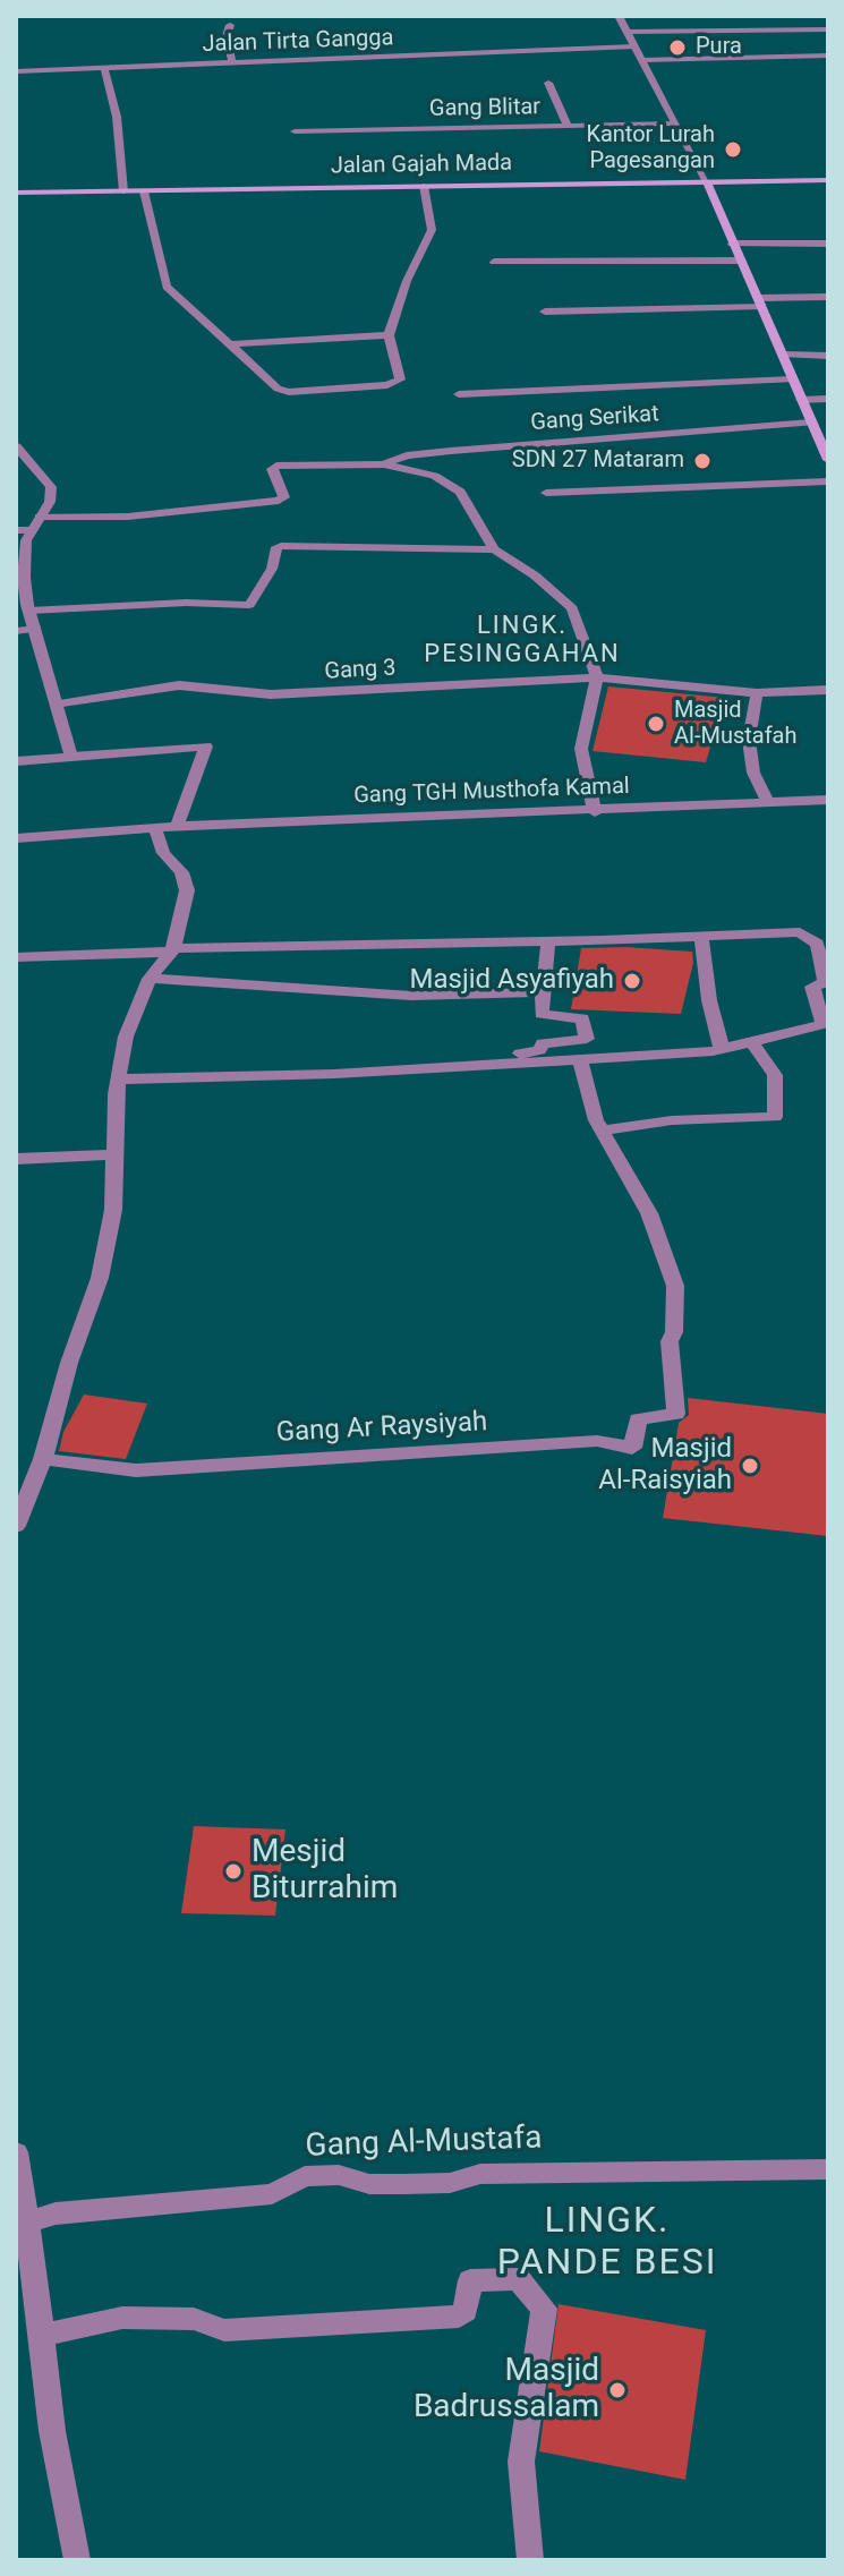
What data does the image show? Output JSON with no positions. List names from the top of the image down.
{
  "streets": {
    "main road": ["Jalan Gajah Mada"],
    "street": [
      "Jalan Tirta Gangga",
      "Gang Blitar",
      "Gang Serikat",
      "Gang 3",
      "Gang TGH Musthofa Kamal",
      "Gang Ar Raysiyah",
      "Gang Al-Mustafa"
    ]
  },
  "districts": ["LINGK. PESINGGAHAN", "LINGK. PANDE BESI"],
  "places": [
    "Pura",
    "Kantor Lurah Pagesangan",
    "SDN 27 Mataram",
    "Masjid Al-Mustafah",
    "Masjid Asyafiyah",
    "Masjid Al-Raisyiah",
    "Mesjid Biturrahim",
    "Masjid Badrussalam"
  ]
}
